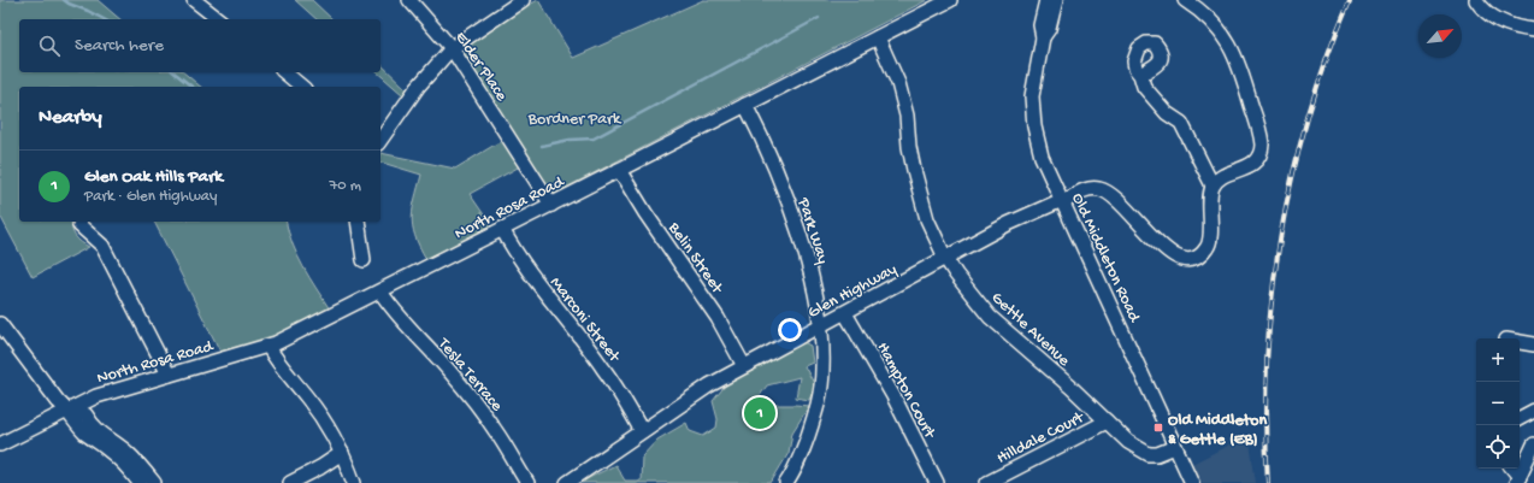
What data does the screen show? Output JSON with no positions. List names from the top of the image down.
{
  "streets": {
    "street": [
      "Elder Place",
      "North Rosa Road",
      "Park Way",
      "Belin Street",
      "Old Middleton Road",
      "Glen Highway",
      "Marconi Street",
      "Gettle Avenue",
      "Tesla Terrace",
      "Hampton Court",
      "Hilldale Court"
    ]
  },
  "crossings": [
    ["Elder Place", "North Rosa Road"],
    ["North Rosa Road", "Park Way"],
    ["North Rosa Road", "Belin Street"],
    ["North Rosa Road", "Marconi Street"],
    ["North Rosa Road", "Gettle Avenue"],
    ["North Rosa Road", "Tesla Terrace"],
    ["Park Way", "Glen Highway"],
    ["Belin Street", "Glen Highway"],
    ["Old Middleton Road", "Glen Highway"],
    ["Old Middleton Road", "Gettle Avenue"],
    ["Glen Highway", "Marconi Street"],
    ["Glen Highway", "Gettle Avenue"],
    ["Glen Highway", "Hampton Court"],
    ["Gettle Avenue", "Hilldale Court"]
  ],
  "parks": ["Bordner Park"],
  "places": {
    "transit": ["Old Middleton & Gettle (EB)"]
  },
  "north": "top right",
  "page": {
    "search": "Search here",
    "heading": "Nearby",
    "list": [
      {
        "mark": "1",
        "name": "Glen Oak Hills Park",
        "note": "Park · Glen Highway",
        "value": "70 m"
      }
    ],
    "map_buttons": ["+", "−"],
    "pins": "1"
  }
}
